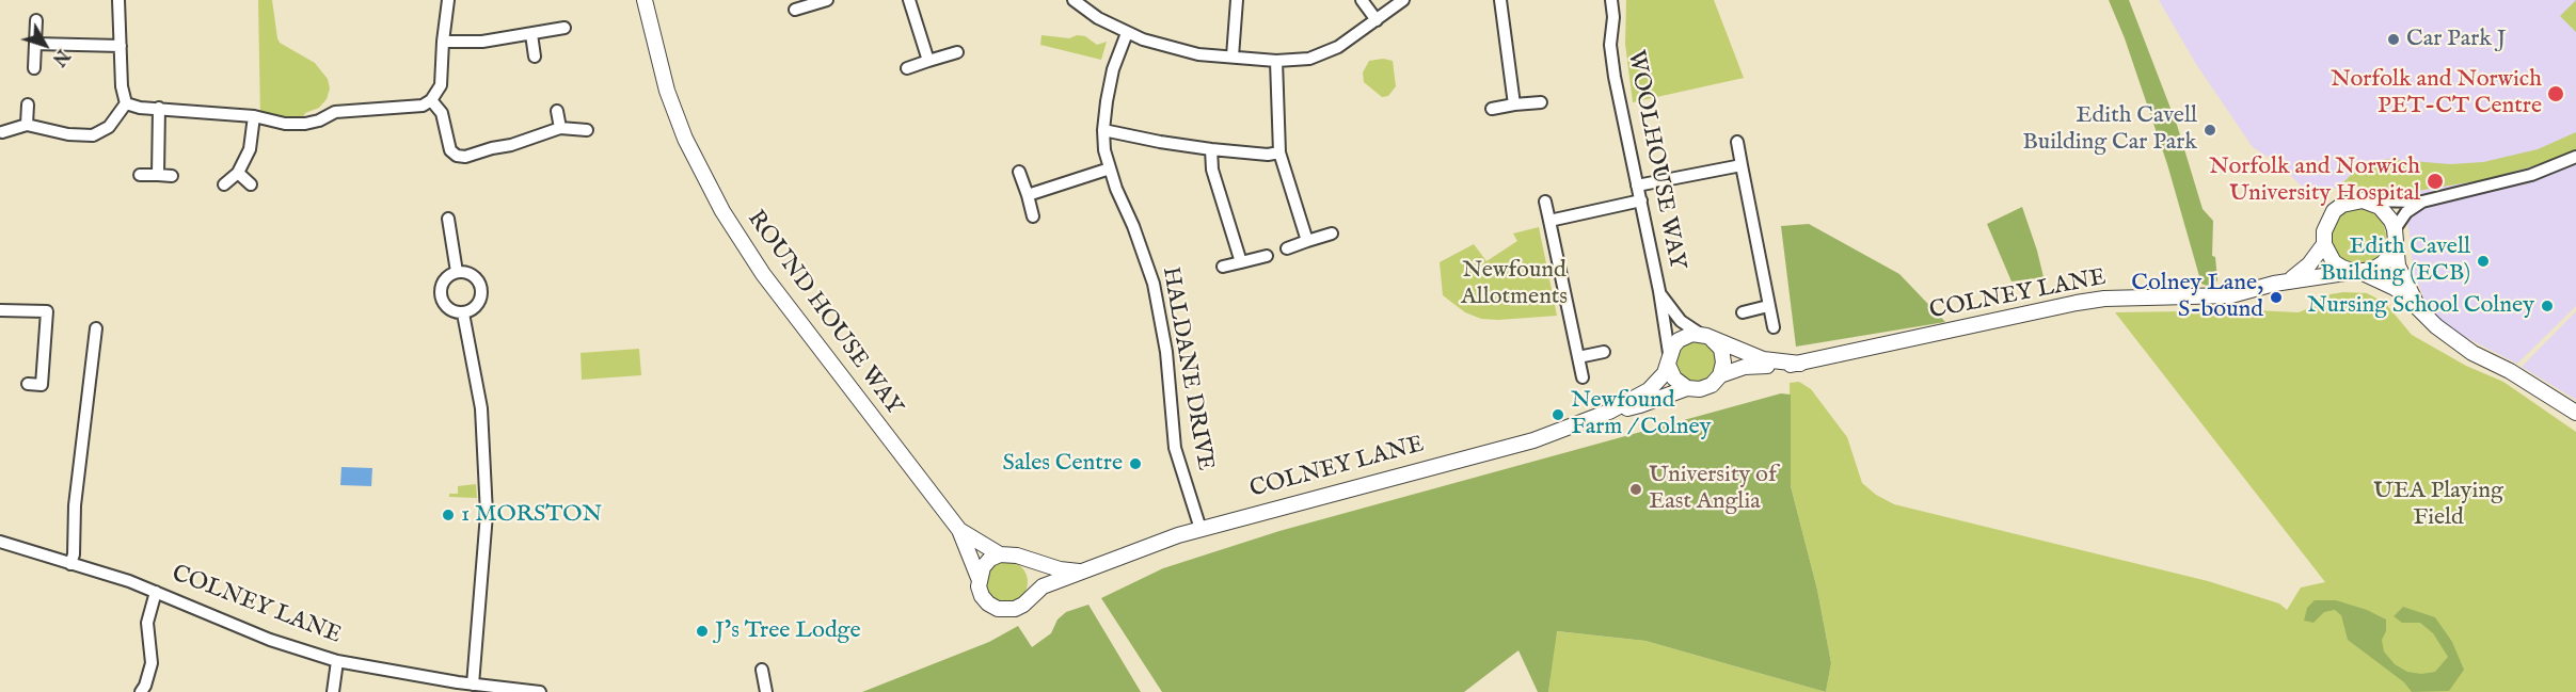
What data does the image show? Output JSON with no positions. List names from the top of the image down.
{
  "streets": {
    "street": [
      "WOOLHOUSE WAY",
      "COLNEY LANE",
      "ROUND HOUSE WAY",
      "HALDANE DRIVE"
    ]
  },
  "crossings": [
    ["WOOLHOUSE WAY", "COLNEY LANE"],
    ["COLNEY LANE", "ROUND HOUSE WAY"],
    ["COLNEY LANE", "HALDANE DRIVE"]
  ],
  "parks": ["Newfound Allotments", "UEA Playing Field"],
  "places": [
    "Car Park J",
    "Norfolk and Norwich PET-CT Centre",
    "Edith Cavell Building Car Park",
    "Norfolk and Norwich University Hospital",
    "Edith Cavell Building (ECB)",
    "Colney Lane, S-bound",
    "Nursing School Colney",
    "Newfound Farm / Colney",
    "Sales Centre",
    "University of East Anglia",
    "1 MORSTON",
    "J’s Tree Lodge"
  ],
  "north": "bottom right"
}
